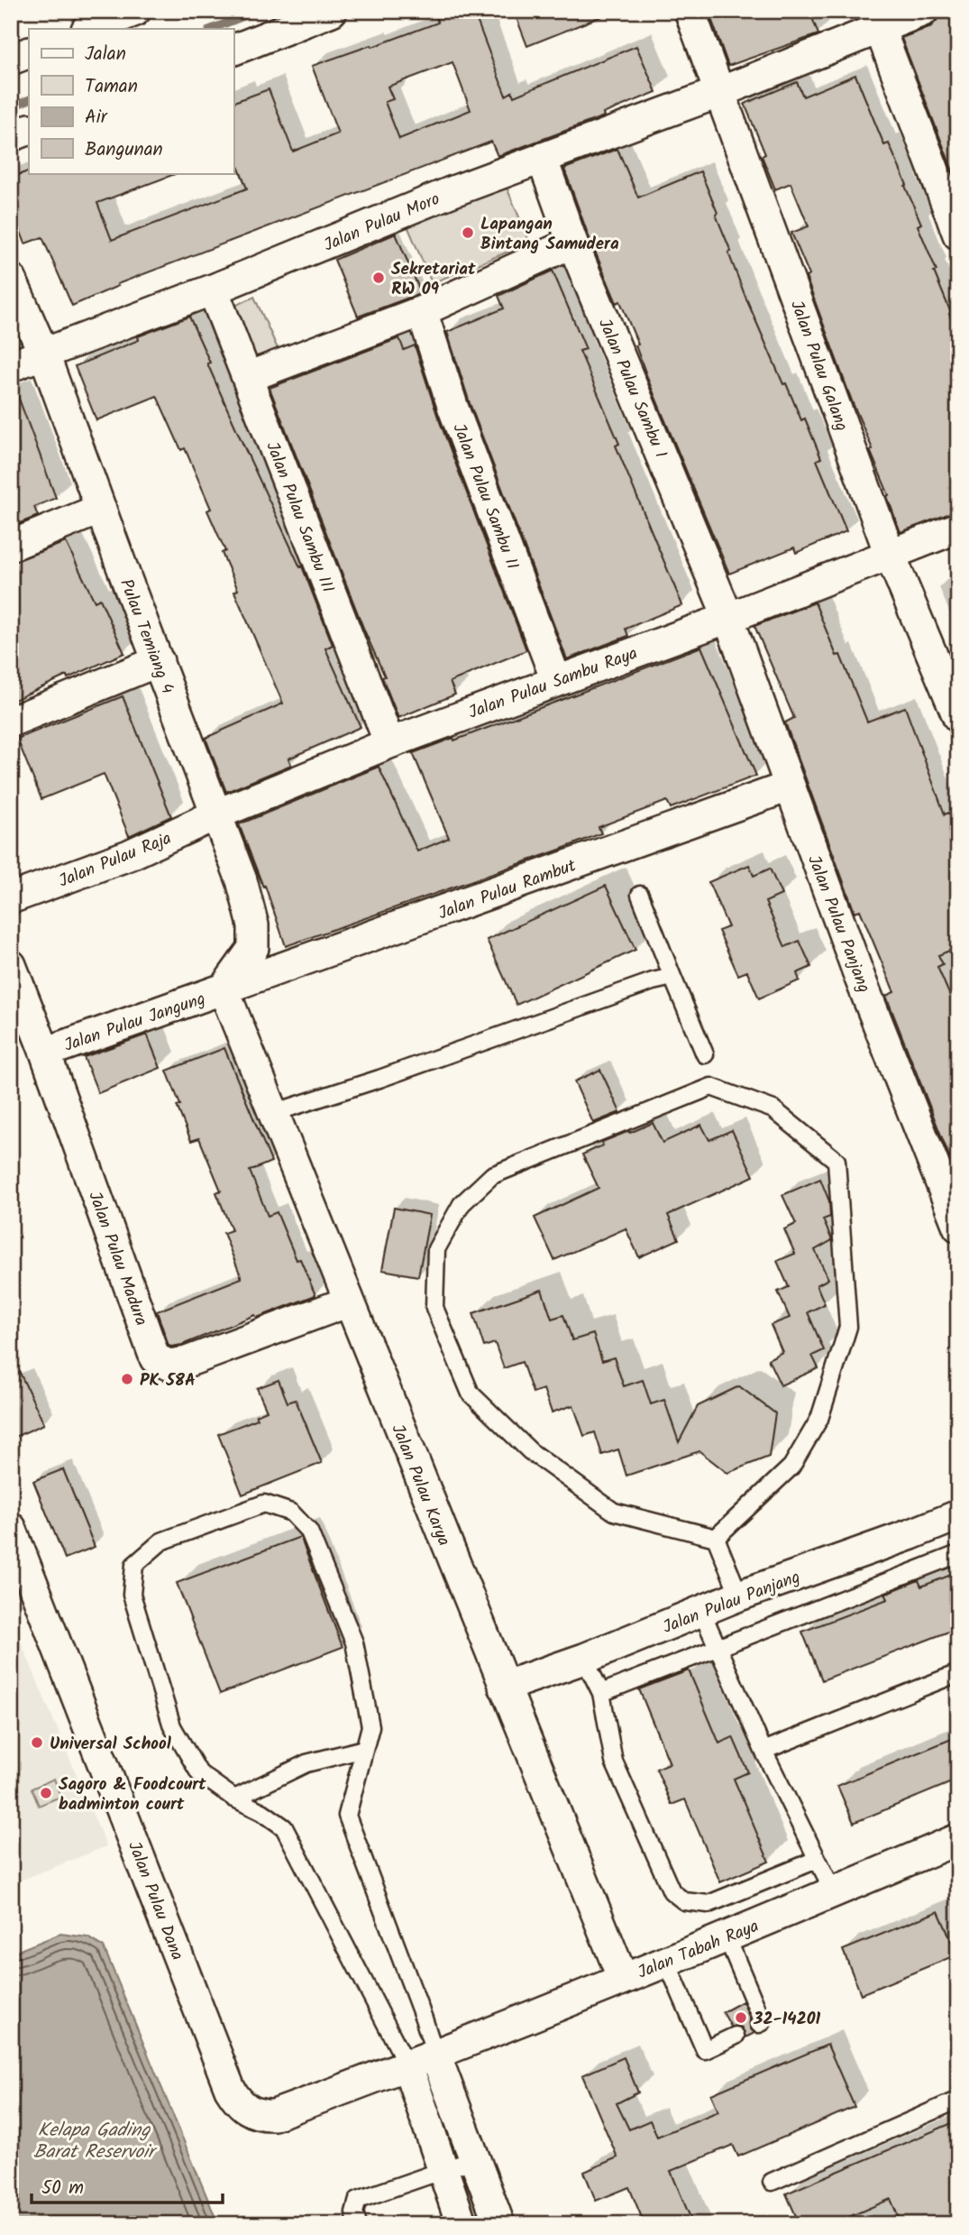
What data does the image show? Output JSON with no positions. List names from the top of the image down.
{
  "streets": {
    "street": [
      "Jalan Pulau Moro",
      "Jalan Pulau Galang",
      "Jalan Pulau Sambu I",
      "Jalan Pulau Sambu II",
      "Jalan Pulau Sambu III",
      "Pulau Temiang 4",
      "Jalan Pulau Sambu Raya",
      "Jalan Pulau Raja",
      "Jalan Pulau Rambut",
      "Jalan Pulau Panjang",
      "Jalan Pulau Jangung",
      "Jalan Pulau Madura",
      "Jalan Pulau Karya",
      "Jalan Pulau Dana",
      "Jalan Tabah Raya"
    ]
  },
  "crossings": [
    ["Jalan Pulau Moro", "Jalan Pulau Galang"],
    ["Jalan Pulau Moro", "Jalan Pulau Sambu I"],
    ["Jalan Pulau Moro", "Jalan Pulau Sambu III"],
    ["Jalan Pulau Moro", "Pulau Temiang 4"],
    ["Jalan Pulau Galang", "Jalan Pulau Sambu Raya"],
    ["Jalan Pulau Sambu I", "Jalan Pulau Sambu Raya"],
    ["Jalan Pulau Sambu I", "Jalan Pulau Panjang"],
    ["Jalan Pulau Sambu II", "Jalan Pulau Sambu Raya"],
    ["Jalan Pulau Sambu III", "Jalan Pulau Sambu Raya"],
    ["Pulau Temiang 4", "Jalan Pulau Sambu Raya"],
    ["Pulau Temiang 4", "Jalan Pulau Raja"],
    ["Pulau Temiang 4", "Jalan Pulau Rambut"],
    ["Pulau Temiang 4", "Jalan Pulau Jangung"],
    ["Pulau Temiang 4", "Jalan Pulau Karya"],
    ["Jalan Pulau Sambu Raya", "Jalan Pulau Raja"],
    ["Jalan Pulau Sambu Raya", "Jalan Pulau Panjang"],
    ["Jalan Pulau Rambut", "Jalan Pulau Panjang"],
    ["Jalan Pulau Rambut", "Jalan Pulau Jangung"],
    ["Jalan Pulau Rambut", "Jalan Pulau Karya"],
    ["Jalan Pulau Panjang", "Jalan Pulau Karya"],
    ["Jalan Pulau Jangung", "Jalan Pulau Madura"],
    ["Jalan Pulau Jangung", "Jalan Pulau Karya"],
    ["Jalan Pulau Madura", "Jalan Pulau Karya"],
    ["Jalan Pulau Karya", "Jalan Tabah Raya"],
    ["Jalan Pulau Dana", "Jalan Tabah Raya"]
  ],
  "water": ["Kelapa Gading Barat Reservoir"],
  "places": [
    "Lapangan Bintang Samudera",
    "Sekretariat RW 09",
    "PK 58A",
    "Universal School",
    "Sagoro & Foodcourt badminton court",
    "32-14201"
  ],
  "legend": [
    "Jalan",
    "Taman",
    "Air",
    "Bangunan"
  ],
  "scale_bar": "50 m"
}
